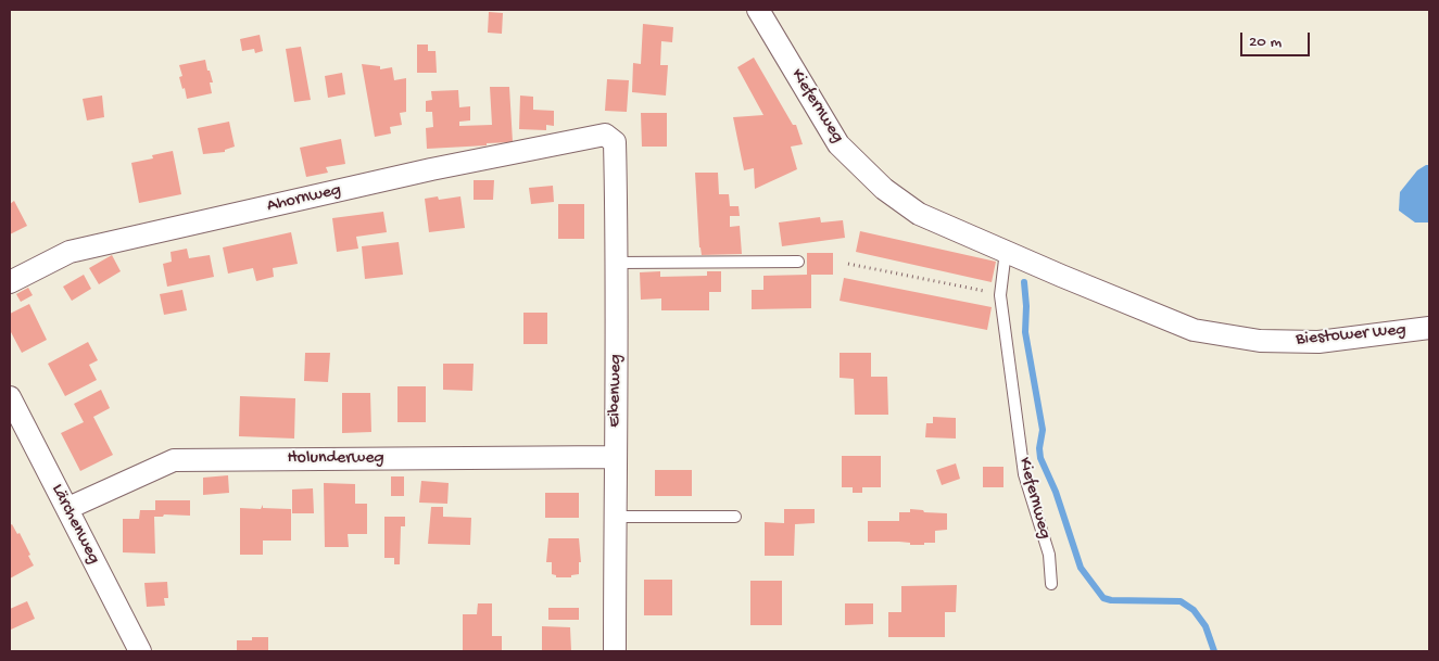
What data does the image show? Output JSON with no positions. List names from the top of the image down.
{
  "streets": {
    "street": [
      "Kiefernweg",
      "Ahornweg",
      "Biestower Weg",
      "Eibenweg",
      "Holunderweg",
      "Lärchenweg"
    ]
  },
  "crossings": [
    ["Kiefernweg", "Biestower Weg"],
    ["Ahornweg", "Eibenweg"],
    ["Eibenweg", "Holunderweg"],
    ["Holunderweg", "Lärchenweg"]
  ],
  "scale_bar": "20 m"
}
